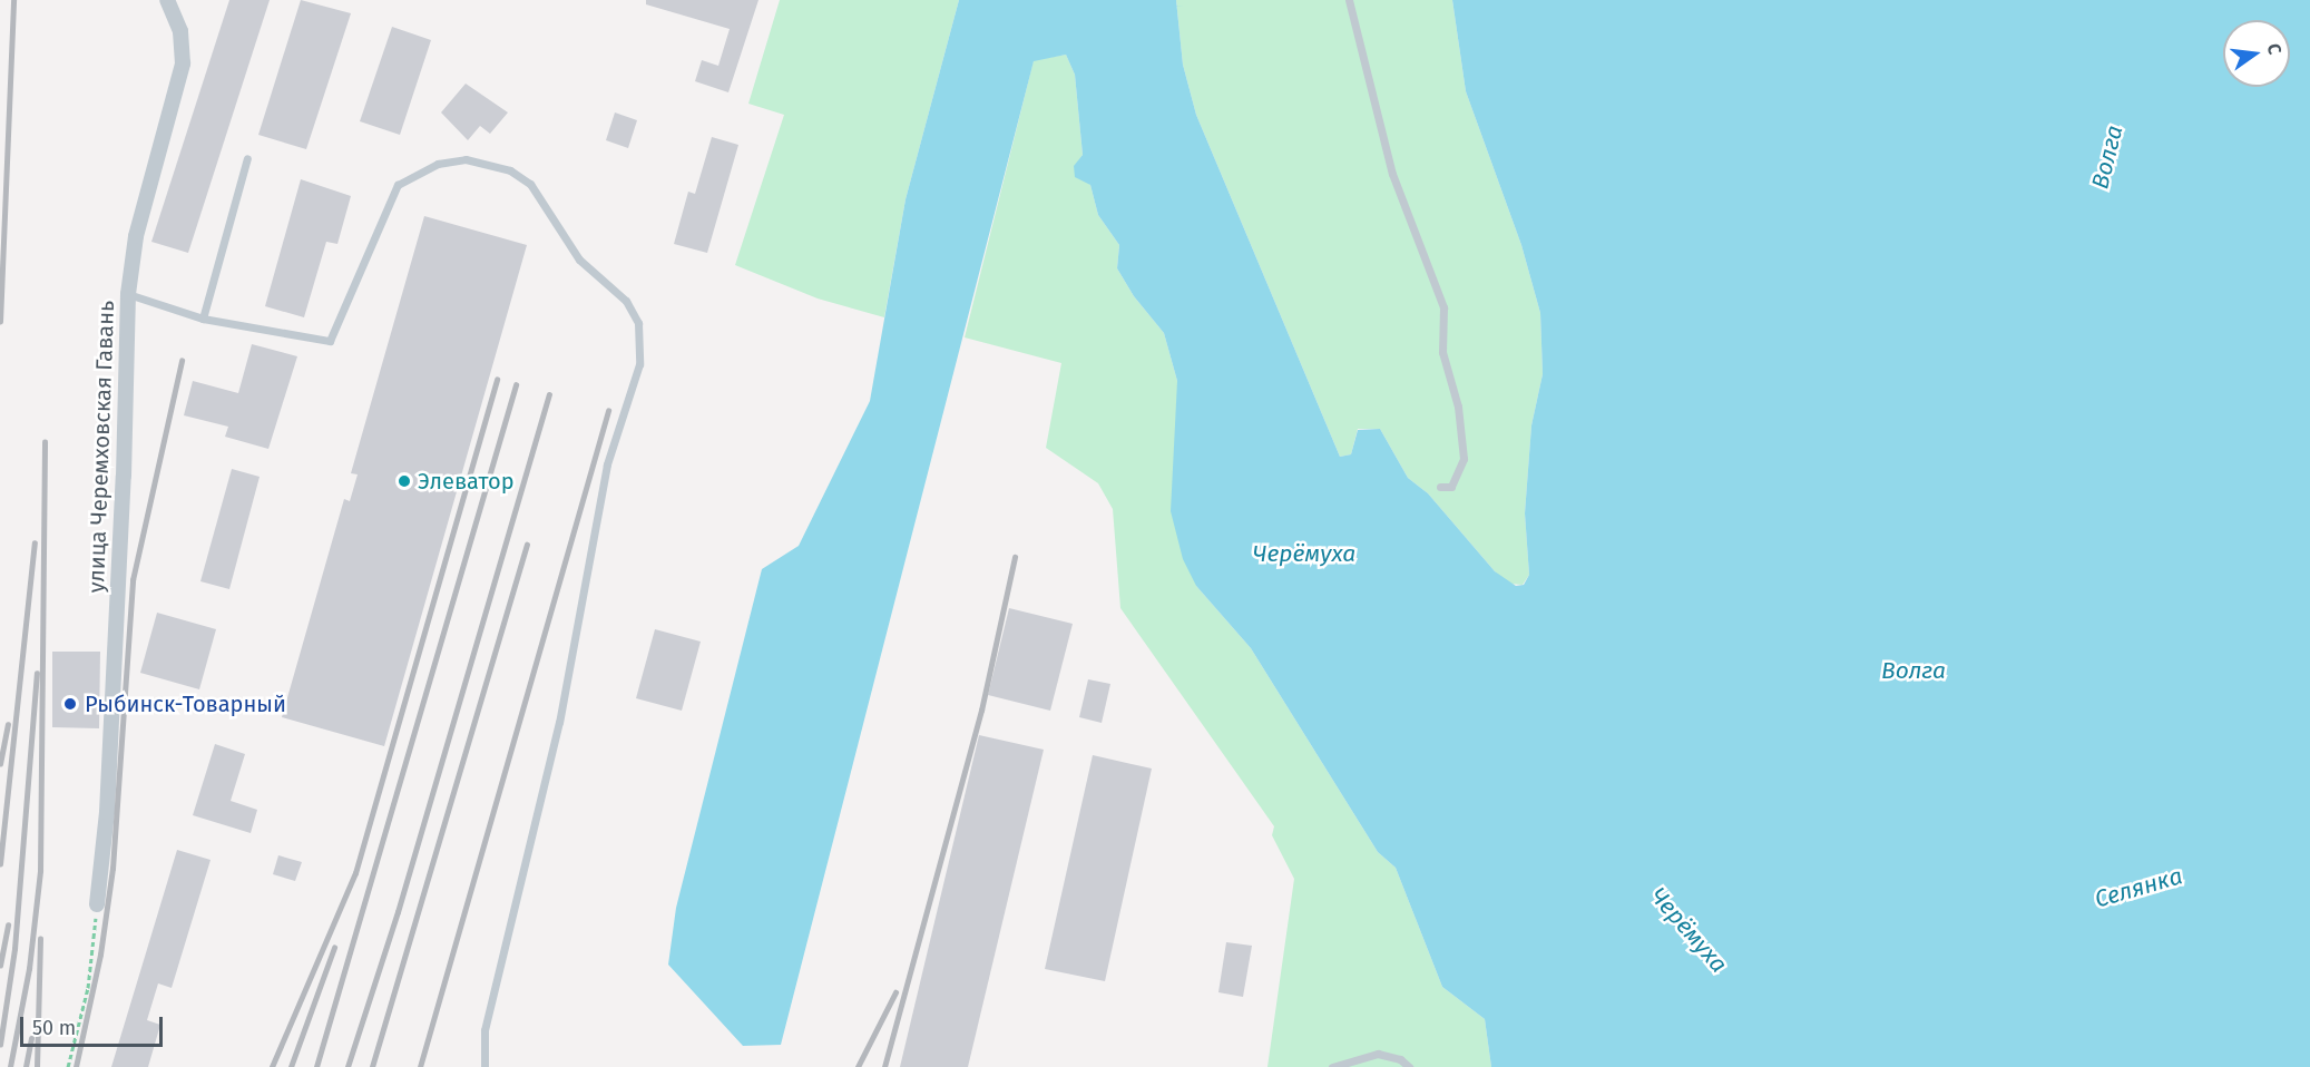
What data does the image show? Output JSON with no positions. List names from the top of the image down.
{
  "streets": {
    "street": ["улица Черемховская Гавань"]
  },
  "water": ["Волга", "Черёмуха", "Селянка"],
  "places": ["Элеватор", "Рыбинск-Товарный"],
  "scale_bar": "50 m",
  "north": "right"
}
